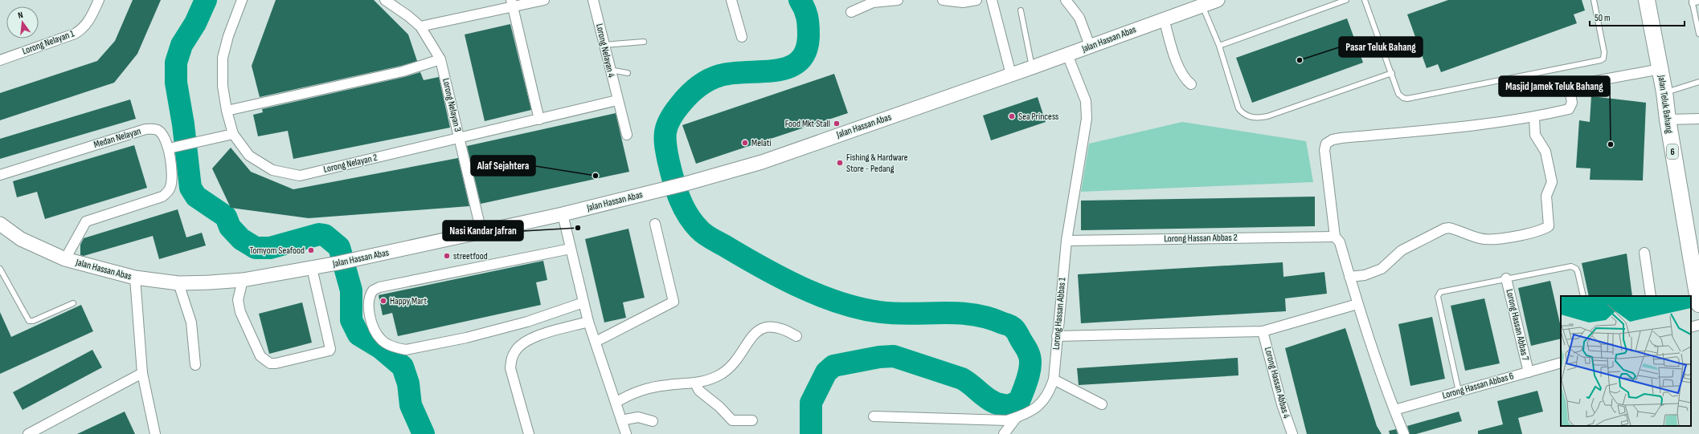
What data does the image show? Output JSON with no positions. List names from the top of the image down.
{
  "streets": {
    "main road": ["Jalan Hassan Abas", "Jalan Teluk Bahang", "6"],
    "street": [
      "Lorong Nelayan 1",
      "Lorong Nelayan 4",
      "Lorong Nelayan 3",
      "Medan Nelayan",
      "Lorong Nelayan 2",
      "Lorong Hassan Abbas 2",
      "Lorong Hassan Abbas 1",
      "Lorong Hassan Abbas 7",
      "Lorong Hassan Abbas 4",
      "Lorong Hassan Abbas 6"
    ]
  },
  "crossings": [
    ["Jalan Hassan Abas", "Lorong Nelayan 3"],
    ["Jalan Hassan Abas", "Medan Nelayan"],
    ["Jalan Hassan Abas", "Lorong Hassan Abbas 1"],
    ["Lorong Nelayan 4", "Lorong Nelayan 2"],
    ["Lorong Nelayan 3", "Lorong Nelayan 2"],
    ["Lorong Hassan Abbas 2", "Lorong Hassan Abbas 1"],
    ["Lorong Hassan Abbas 7", "Lorong Hassan Abbas 6"]
  ],
  "places": [
    "Pasar Teluk Bahang",
    "Sea Princess",
    "Food Mkt Stall",
    "Melati",
    "Masjid Jamek Teluk Bahang",
    "Fishing & Hardware Store - Pedang",
    "Alaf Sejahtera",
    "Nasi Kandar Jafran",
    "Tomyom Seafood",
    "streetfood",
    "Happy Mart"
  ],
  "scale_bar": "50 m",
  "north": "top"
}
